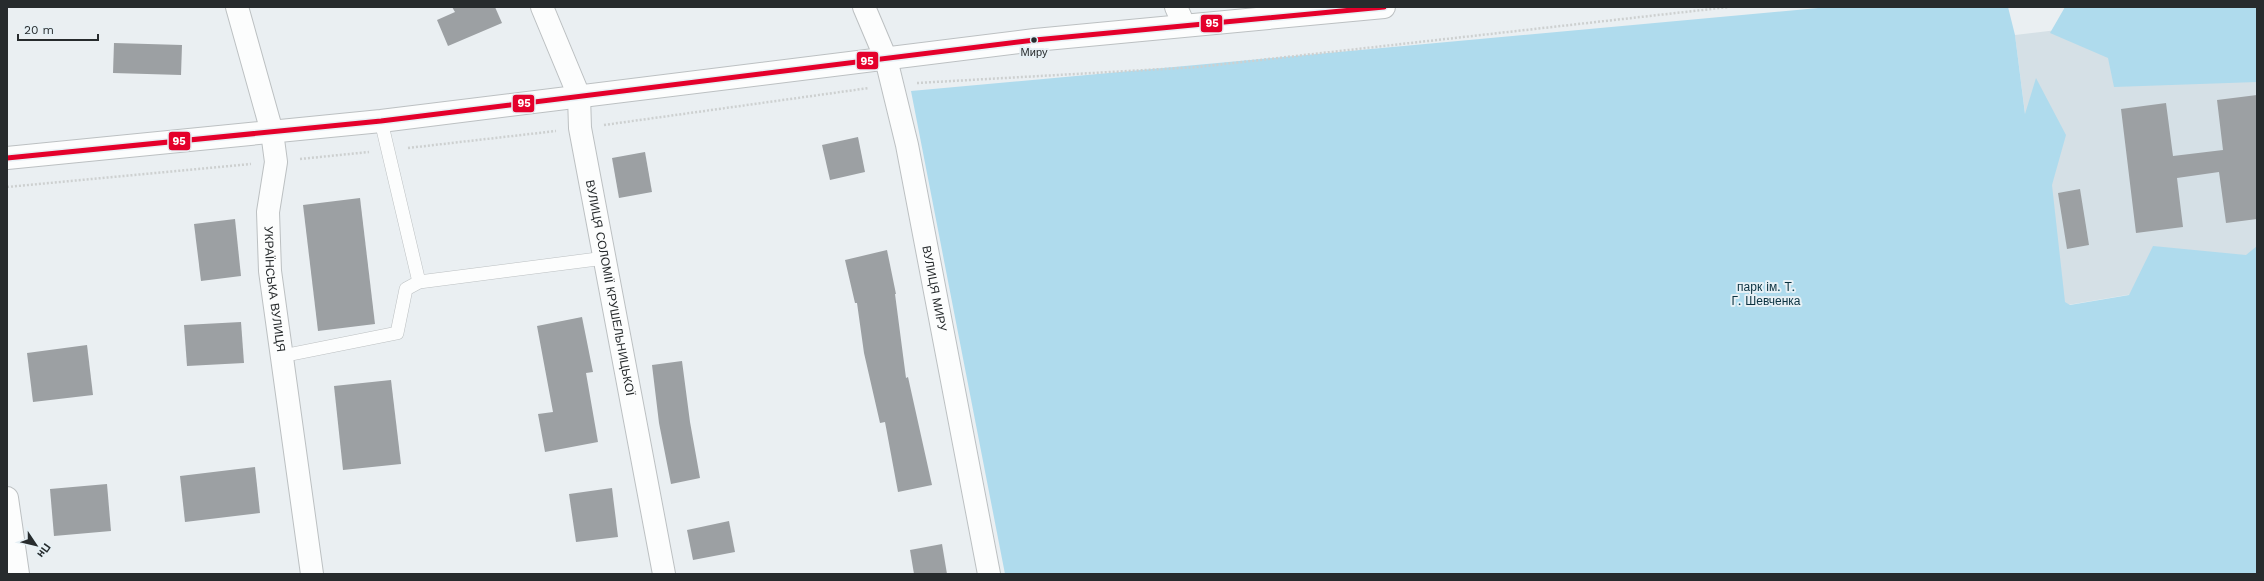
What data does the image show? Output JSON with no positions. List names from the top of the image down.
{
  "streets": {
    "street": ["ВУЛИЦЯ СОЛОМІЇ КРУШЕЛЬНИЦЬКОЇ", "ВУЛИЦЯ МИРУ", "УКРАЇНСЬКА ВУЛИЦЯ"]
  },
  "parks": ["парк ім. Т. Г. Шевченка"],
  "places": ["Миру"],
  "lines": ["transit line 95"],
  "scale_bar": "20 m",
  "north": "bottom right"
}
